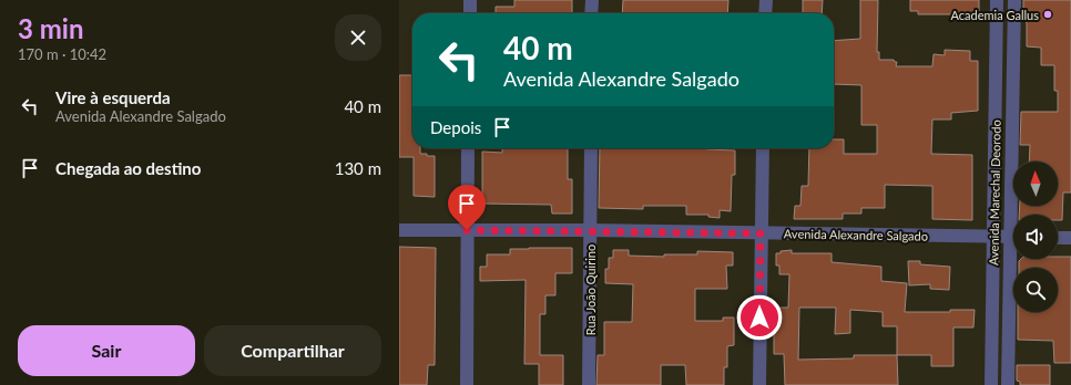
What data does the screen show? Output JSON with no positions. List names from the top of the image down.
{
  "streets": {
    "street": ["Avenida Marechal Deorodo", "Avenida Alexandre Salgado", "Rua João Quirino"]
  },
  "crossings": [
    ["Avenida Marechal Deorodo", "Avenida Alexandre Salgado"],
    ["Avenida Alexandre Salgado", "Rua João Quirino"]
  ],
  "places": ["Academia Gallus"],
  "north": "top",
  "page": {
    "heading": ["3 min", "170 m · 10:42"],
    "turn": ["40 m", "Avenida Alexandre Salgado"],
    "list": [
      {
        "name": "Vire à esquerda",
        "note": "Avenida Alexandre Salgado",
        "value": "40 m"
      },
      {
        "name": "Chegada ao destino",
        "value": "130 m"
      }
    ],
    "then": "Depois",
    "buttons": ["Sair", "Compartilhar"]
  }
}
